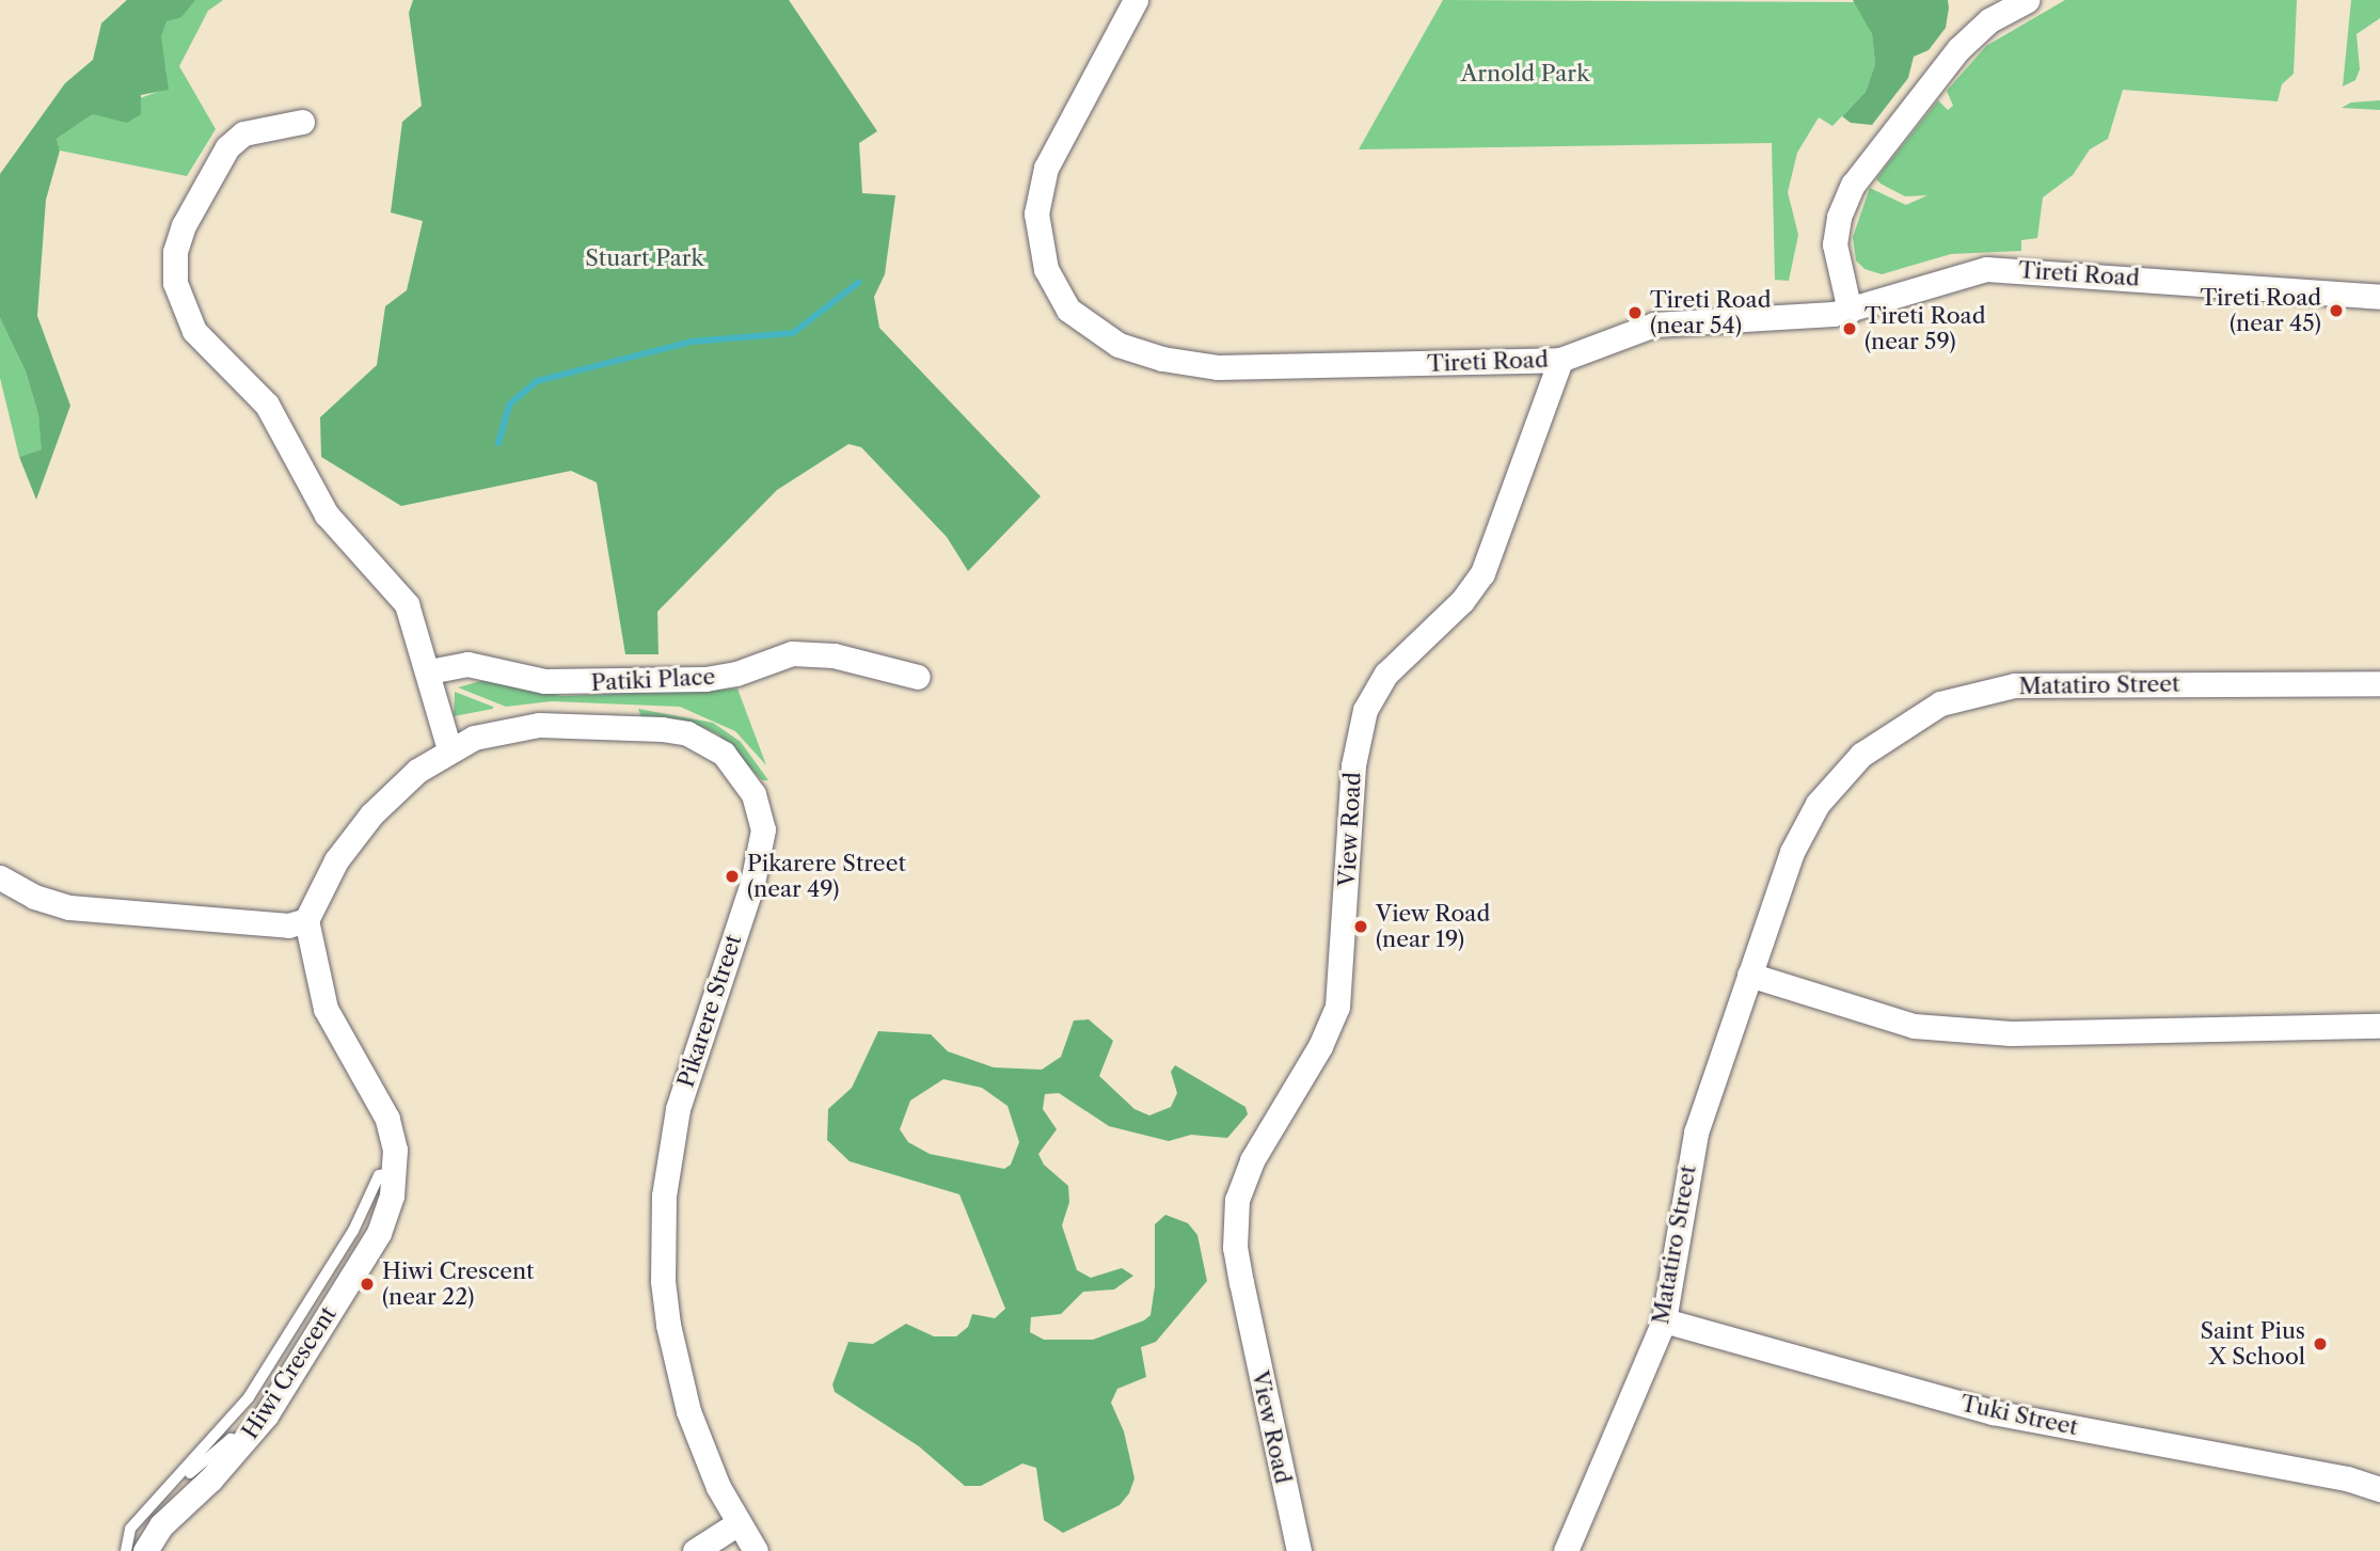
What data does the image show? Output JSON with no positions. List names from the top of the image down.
{
  "streets": {
    "street": [
      "Tireti Road",
      "Patiki Place",
      "Matatiro Street",
      "View Road",
      "Pikarere Street",
      "Hiwi Crescent",
      "Tuki Street"
    ]
  },
  "crossings": [
    ["Tireti Road", "View Road"],
    ["Matatiro Street", "Tuki Street"],
    ["Pikarere Street", "Hiwi Crescent"]
  ],
  "parks": ["Arnold Park", "Stuart Park"],
  "places": [
    "Tireti Road (near 45)",
    "Tireti Road (near 54)",
    "Tireti Road (near 59)",
    "Pikarere Street (near 49)",
    "View Road (near 19)",
    "Hiwi Crescent (near 22)",
    "Saint Pius X School"
  ]
}
